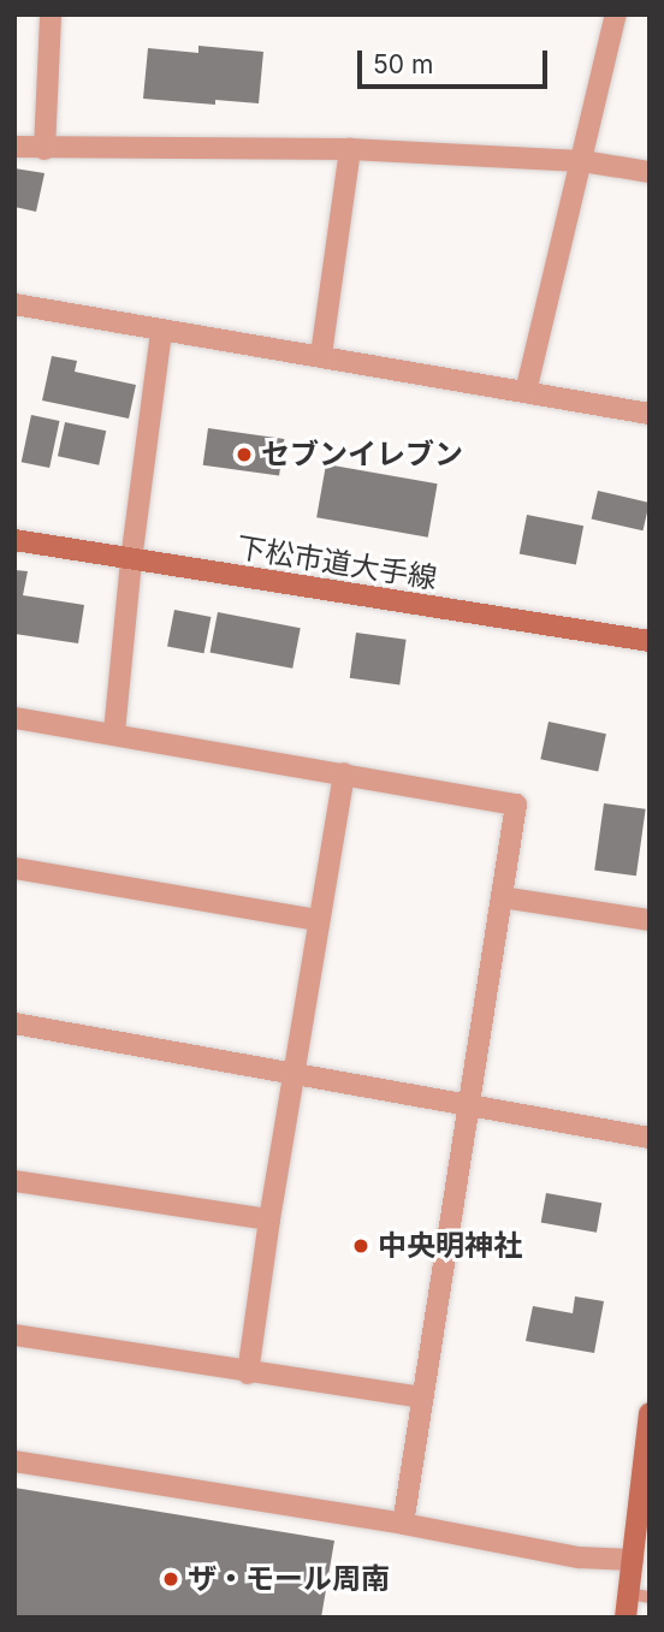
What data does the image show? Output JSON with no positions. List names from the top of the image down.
{
  "streets": {
    "street": ["下松市道大手線"]
  },
  "places": ["セブンイレブン", "中央明神社", "ザ・モール周南"],
  "scale_bar": "50 m"
}
